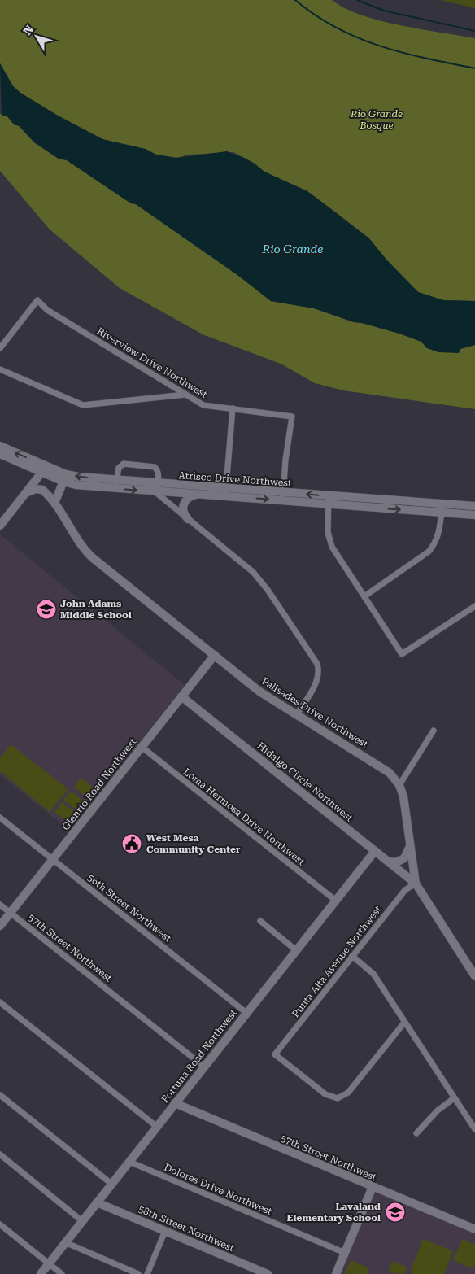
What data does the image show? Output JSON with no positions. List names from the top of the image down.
{
  "streets": {
    "street": [
      "Riverview Drive Northwest",
      "Atrisco Drive Northwest",
      "Palisades Drive Northwest",
      "Hidalgo Circle Northwest",
      "Glenrio Road Northwest",
      "Loma Hermosa Drive Northwest",
      "56th Street Northwest",
      "57th Street Northwest",
      "Punta Alta Avenue Northwest",
      "Fortuna Road Northwest",
      "Dolores Drive Northwest",
      "58th Street Northwest"
    ]
  },
  "crossings": [
    ["Riverview Drive Northwest", "Atrisco Drive Northwest"],
    ["Palisades Drive Northwest", "Hidalgo Circle Northwest"],
    ["Palisades Drive Northwest", "Glenrio Road Northwest"],
    ["Palisades Drive Northwest", "Punta Alta Avenue Northwest"],
    ["Hidalgo Circle Northwest", "Glenrio Road Northwest"],
    ["Hidalgo Circle Northwest", "Punta Alta Avenue Northwest"],
    ["Hidalgo Circle Northwest", "Fortuna Road Northwest"],
    ["Glenrio Road Northwest", "Loma Hermosa Drive Northwest"],
    ["Glenrio Road Northwest", "56th Street Northwest"],
    ["Glenrio Road Northwest", "57th Street Northwest"],
    ["Loma Hermosa Drive Northwest", "Fortuna Road Northwest"],
    ["56th Street Northwest", "Fortuna Road Northwest"],
    ["57th Street Northwest", "Fortuna Road Northwest"],
    ["Fortuna Road Northwest", "Dolores Drive Northwest"],
    ["Fortuna Road Northwest", "58th Street Northwest"]
  ],
  "water": ["Rio Grande"],
  "parks": ["Rio Grande Bosque"],
  "places": {
    "school or university": ["John Adams Middle School", "Lavaland Elementary School"],
    "public building": ["West Mesa Community Center"]
  },
  "north": "top left"
}
